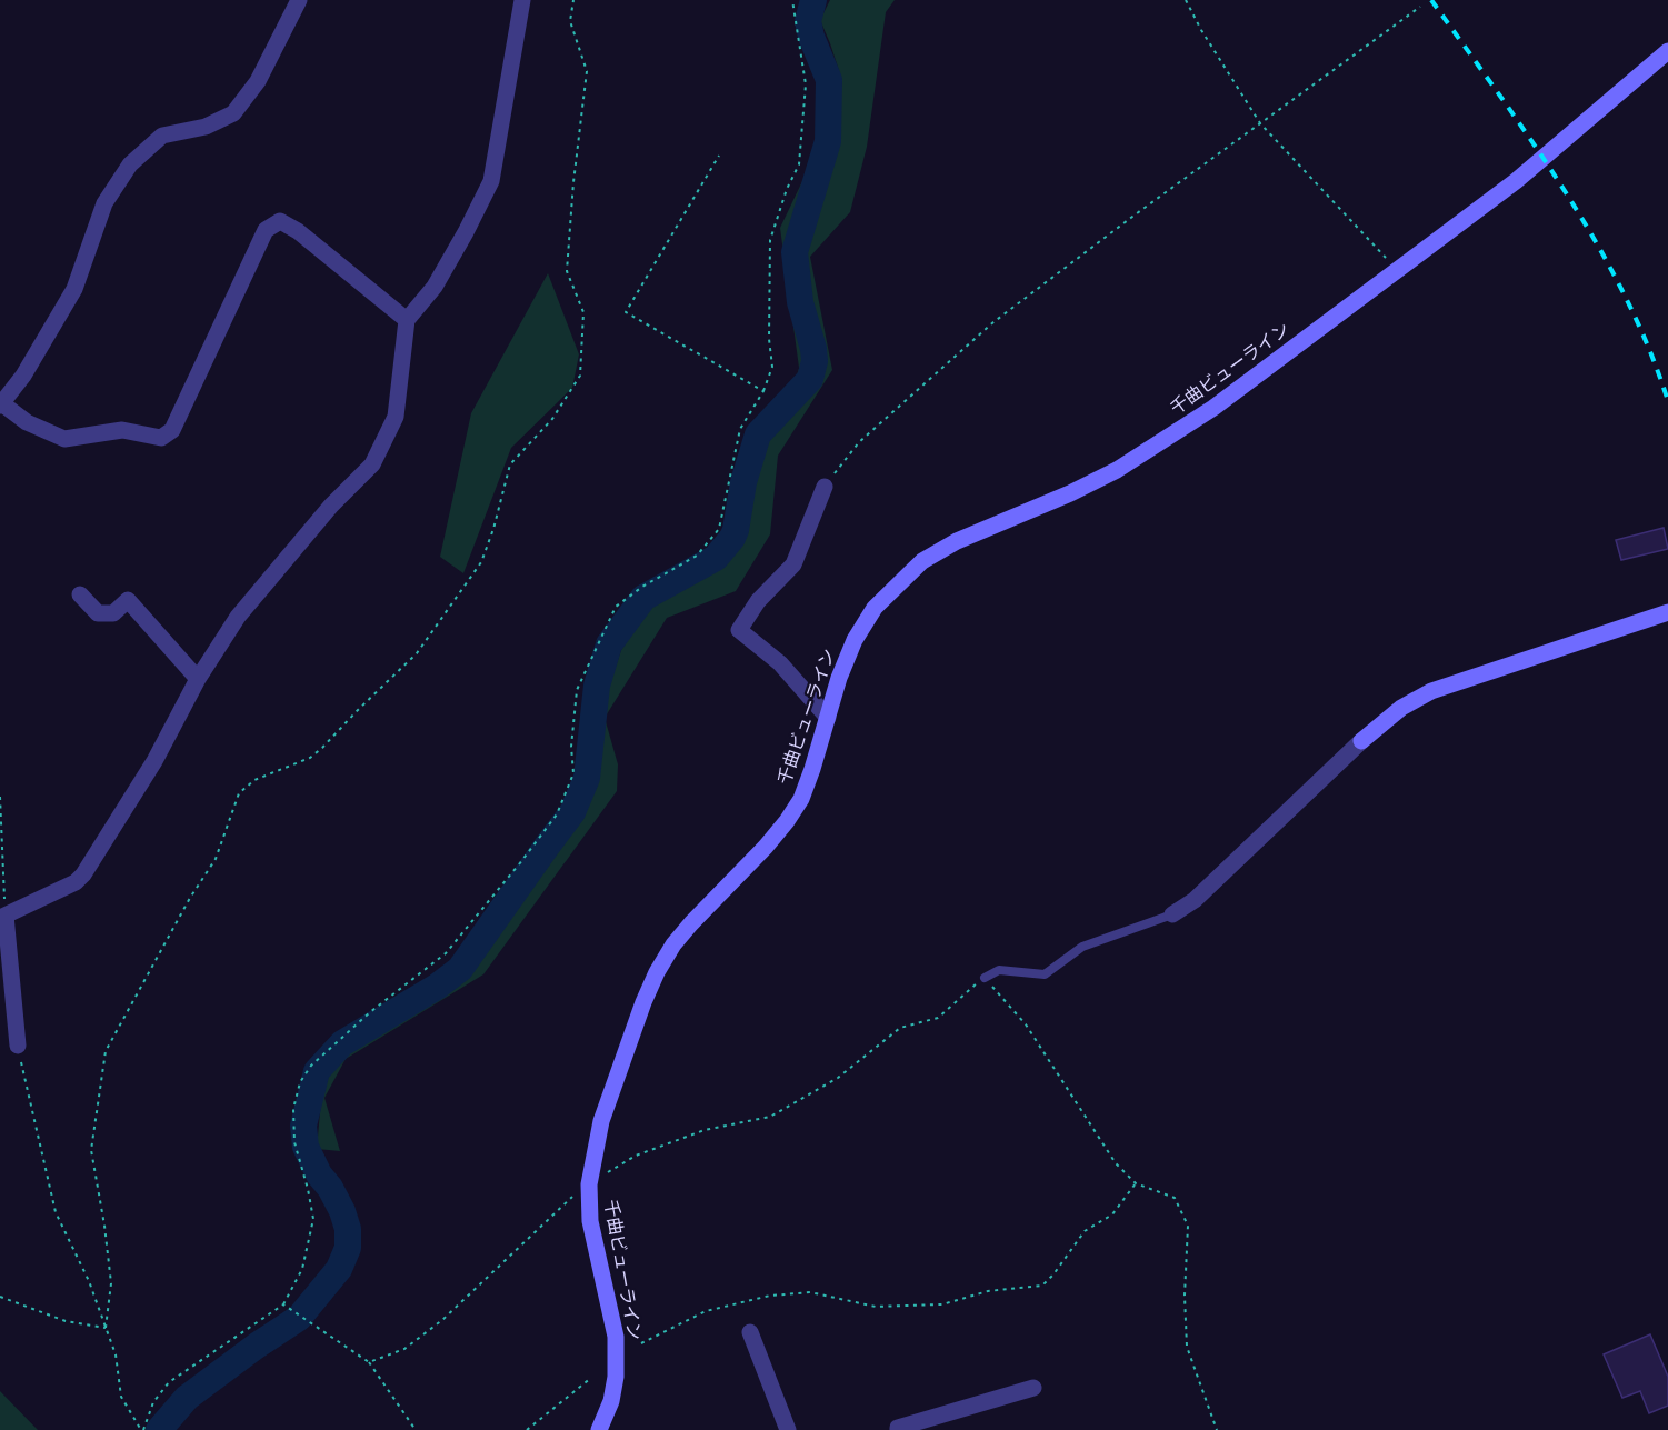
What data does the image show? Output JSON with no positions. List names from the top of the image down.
{
  "streets": {
    "street": ["千曲ビューライン"]
  }
}
